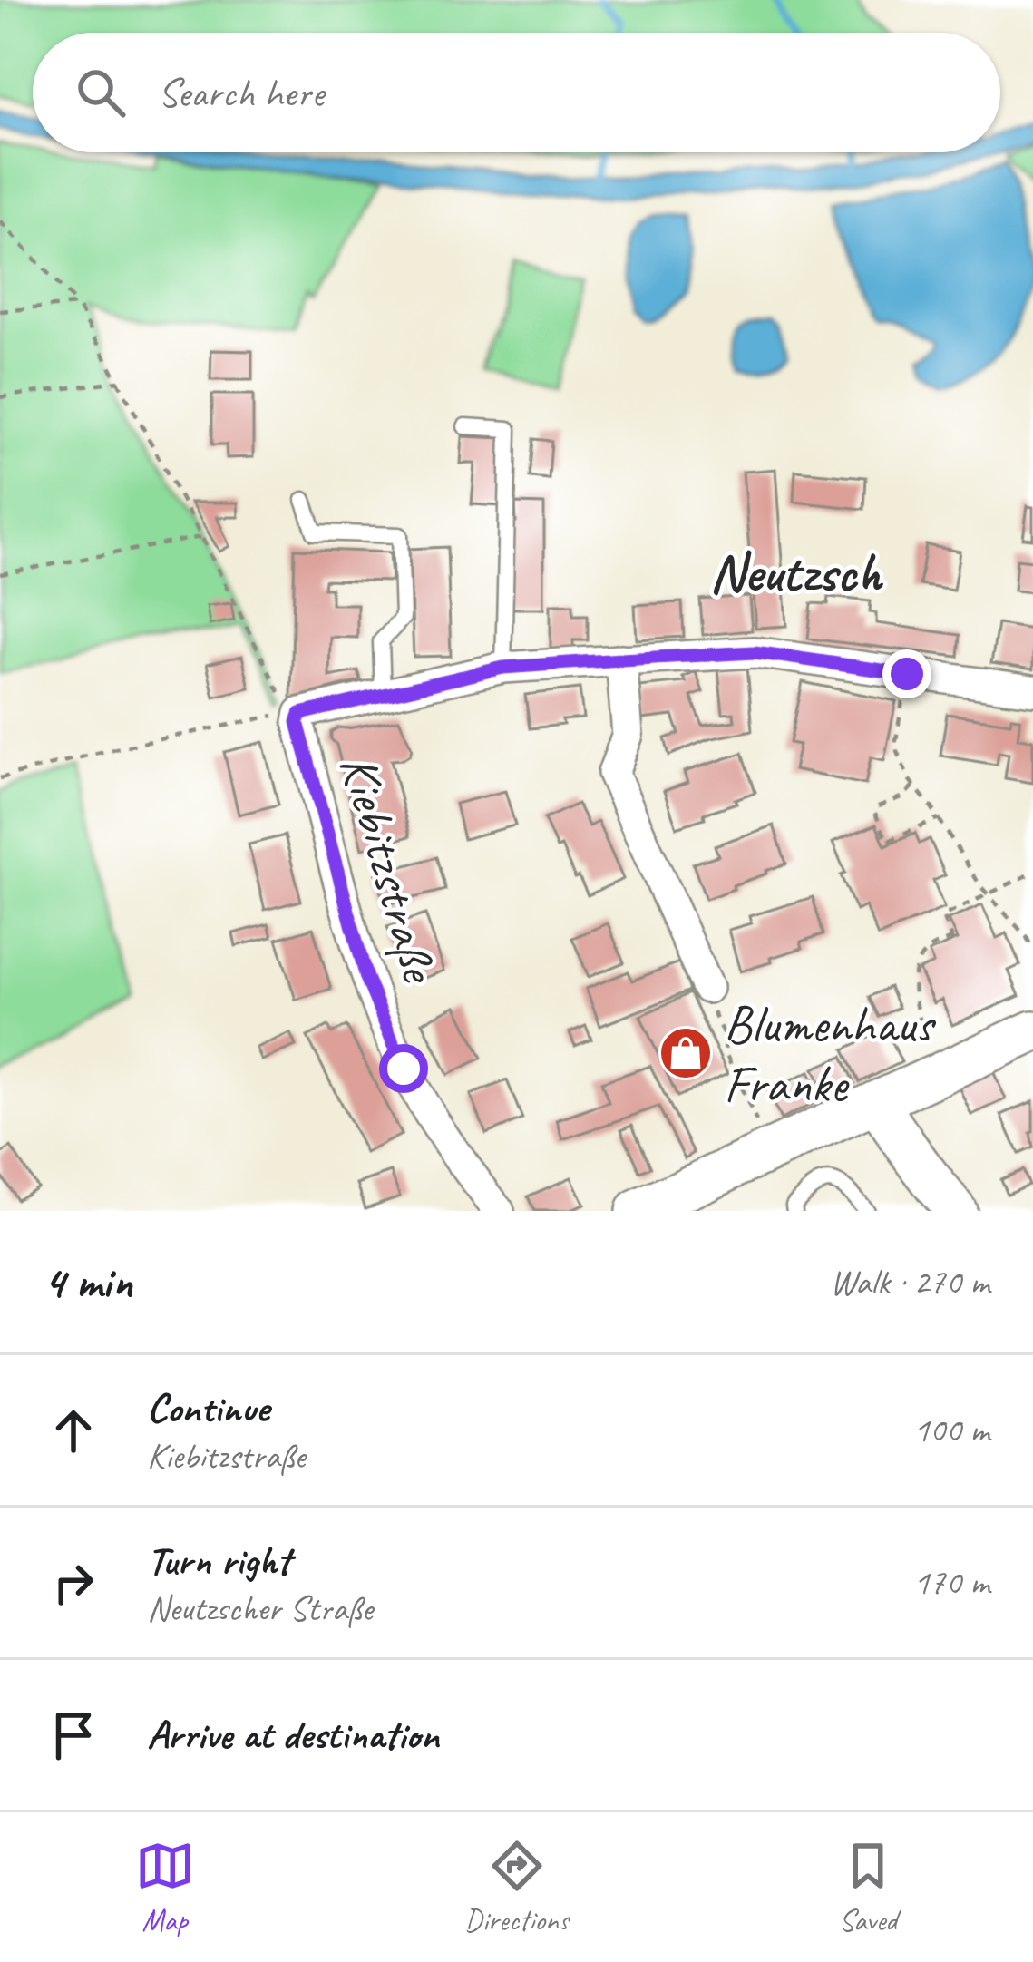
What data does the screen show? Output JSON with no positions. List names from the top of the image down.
{
  "streets": {
    "street": ["Kiebitzstraße"]
  },
  "districts": ["Neutzsch"],
  "places": {
    "shop": ["Blumenhaus Franke"]
  },
  "page": {
    "search": "Search here",
    "heading": ["4 min", "Walk · 270 m"],
    "list": [
      ["Continue", "Kiebitzstraße", "100 m"],
      ["Turn right", "Neutzscher Straße", "170 m"],
      "Arrive at destination"
    ],
    "nav": ["Map", "Directions", "Saved"]
  }
}
